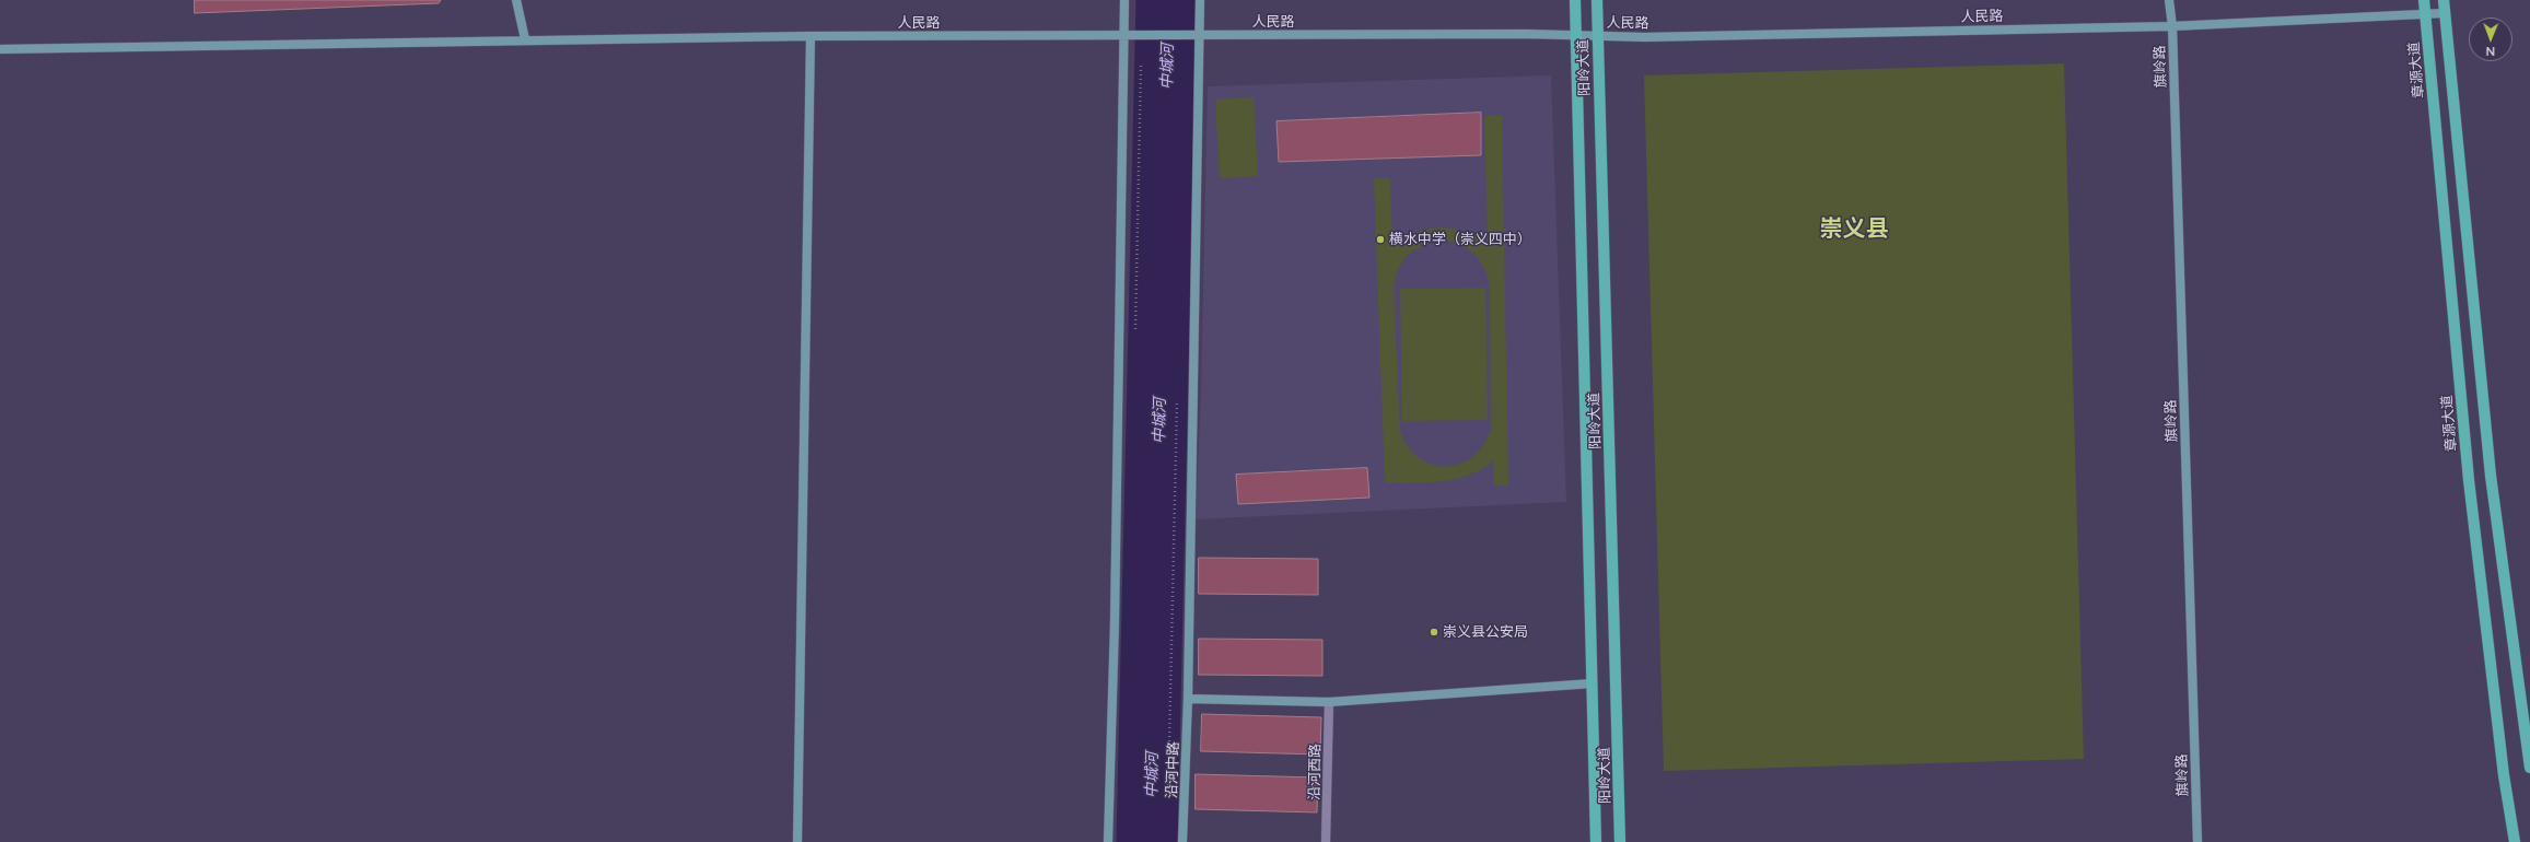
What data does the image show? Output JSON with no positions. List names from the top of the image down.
{
  "streets": {
    "main road": ["阳岭大道", "章源大道"],
    "street": [
      "人民路",
      "旗岭路",
      "沿河中路",
      "沿河西路"
    ]
  },
  "crossings": [
    ["人民路", "旗岭路"],
    ["人民路", "阳岭大道"],
    ["人民路", "章源大道"],
    ["人民路", "沿河中路"]
  ],
  "districts": ["崇义县"],
  "water": ["中城河"],
  "places": ["横水中学（崇义四中）", "崇义县公安局"],
  "north": "bottom"
}
